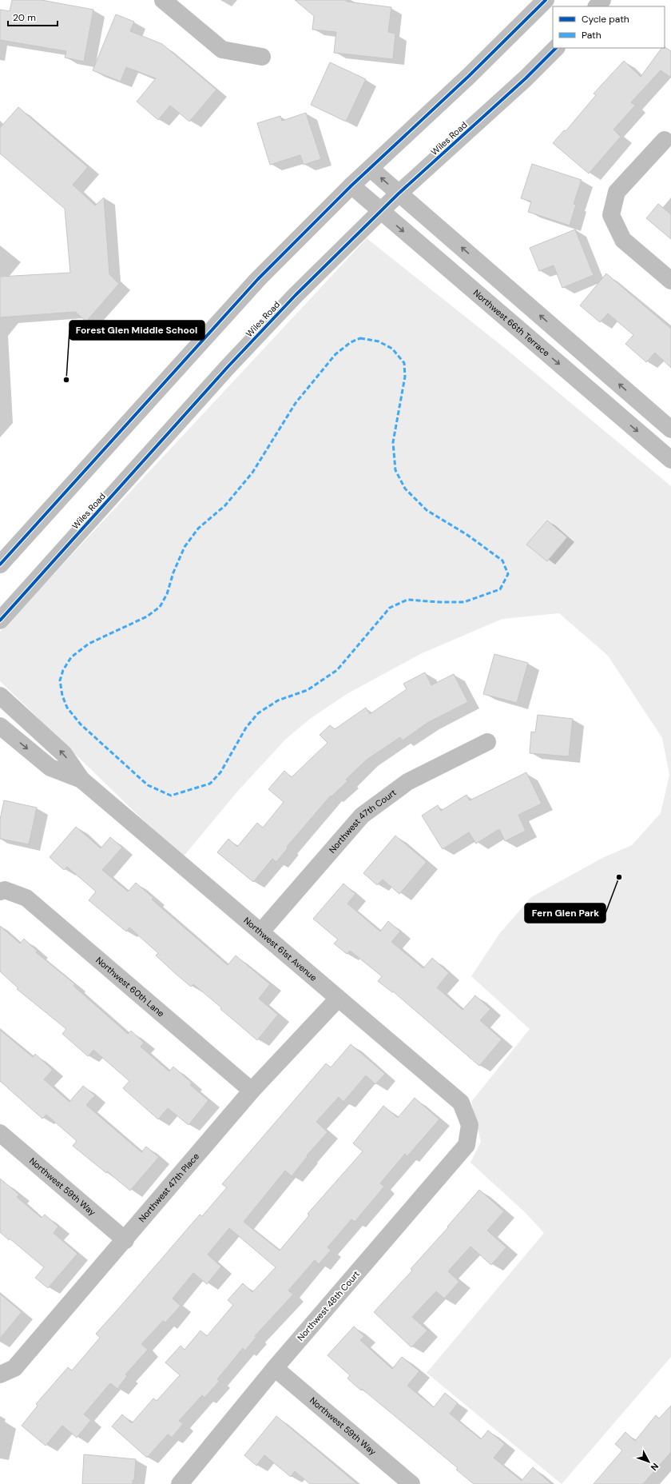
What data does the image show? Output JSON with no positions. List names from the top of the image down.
{
  "streets": {
    "street": [
      "Wiles Road",
      "Northwest 66th Terrace",
      "Northwest 47th Court",
      "Northwest 61st Avenue",
      "Northwest 60th Lane",
      "Northwest 59th Way",
      "Northwest 47th Place",
      "Northwest 48th Court"
    ]
  },
  "crossings": [
    ["Wiles Road", "Northwest 66th Terrace"],
    ["Northwest 47th Court", "Northwest 61st Avenue"],
    ["Northwest 61st Avenue", "Northwest 47th Place"],
    ["Northwest 61st Avenue", "Northwest 48th Court"],
    ["Northwest 60th Lane", "Northwest 47th Place"],
    ["Northwest 59th Way", "Northwest 47th Place"],
    ["Northwest 59th Way", "Northwest 48th Court"]
  ],
  "places": ["Forest Glen Middle School", "Fern Glen Park"],
  "legend": ["Cycle path", "Path"],
  "scale_bar": "20 m",
  "north": "bottom right"
}
